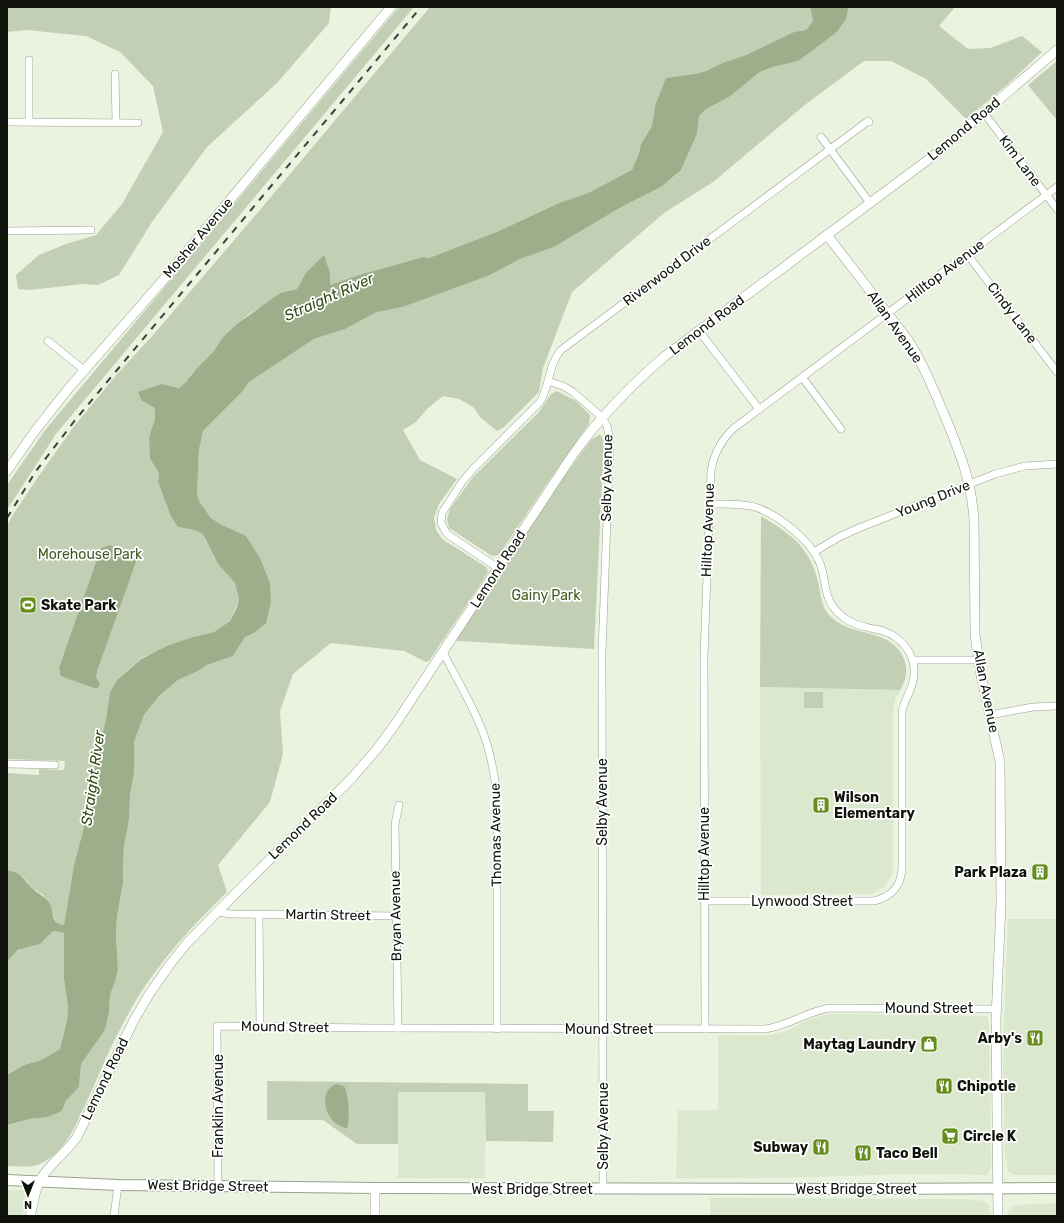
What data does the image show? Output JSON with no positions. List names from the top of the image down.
{
  "streets": {
    "main road": ["West Bridge Street"],
    "street": [
      "Lemond Road",
      "Kim Lane",
      "Mosher Avenue",
      "Riverwood Drive",
      "Hilltop Avenue",
      "Cindy Lane",
      "Allan Avenue",
      "Selby Avenue",
      "Young Drive",
      "Thomas Avenue",
      "Lynwood Street",
      "Martin Street",
      "Bryan Avenue",
      "Mound Street",
      "Franklin Avenue"
    ]
  },
  "crossings": [
    ["Lemond Road", "Kim Lane"],
    ["Lemond Road", "Riverwood Drive"],
    ["Lemond Road", "Allan Avenue"],
    ["Lemond Road", "Selby Avenue"],
    ["Lemond Road", "Thomas Avenue"],
    ["Lemond Road", "Martin Street"],
    ["Lemond Road", "West Bridge Street"],
    ["Kim Lane", "Hilltop Avenue"],
    ["Hilltop Avenue", "Cindy Lane"],
    ["Hilltop Avenue", "Allan Avenue"],
    ["Hilltop Avenue", "Lynwood Street"],
    ["Hilltop Avenue", "Mound Street"],
    ["Allan Avenue", "Young Drive"],
    ["Allan Avenue", "Mound Street"],
    ["Allan Avenue", "West Bridge Street"],
    ["Selby Avenue", "Mound Street"],
    ["Selby Avenue", "West Bridge Street"],
    ["Thomas Avenue", "Mound Street"],
    ["Martin Street", "Bryan Avenue"],
    ["Bryan Avenue", "Mound Street"],
    ["Mound Street", "Franklin Avenue"],
    ["Franklin Avenue", "West Bridge Street"]
  ],
  "water": ["Straight River"],
  "parks": ["Morehouse Park", "Gainy Park"],
  "places": {
    "sports": ["Skate Park"],
    "building": ["Wilson Elementary", "Park Plaza"],
    "restaurant": [
      "Arby's",
      "Chipotle",
      "Subway",
      "Taco Bell"
    ],
    "shop": ["Maytag Laundry"],
    "supermarket": ["Circle K"]
  },
  "north": "bottom"
}
